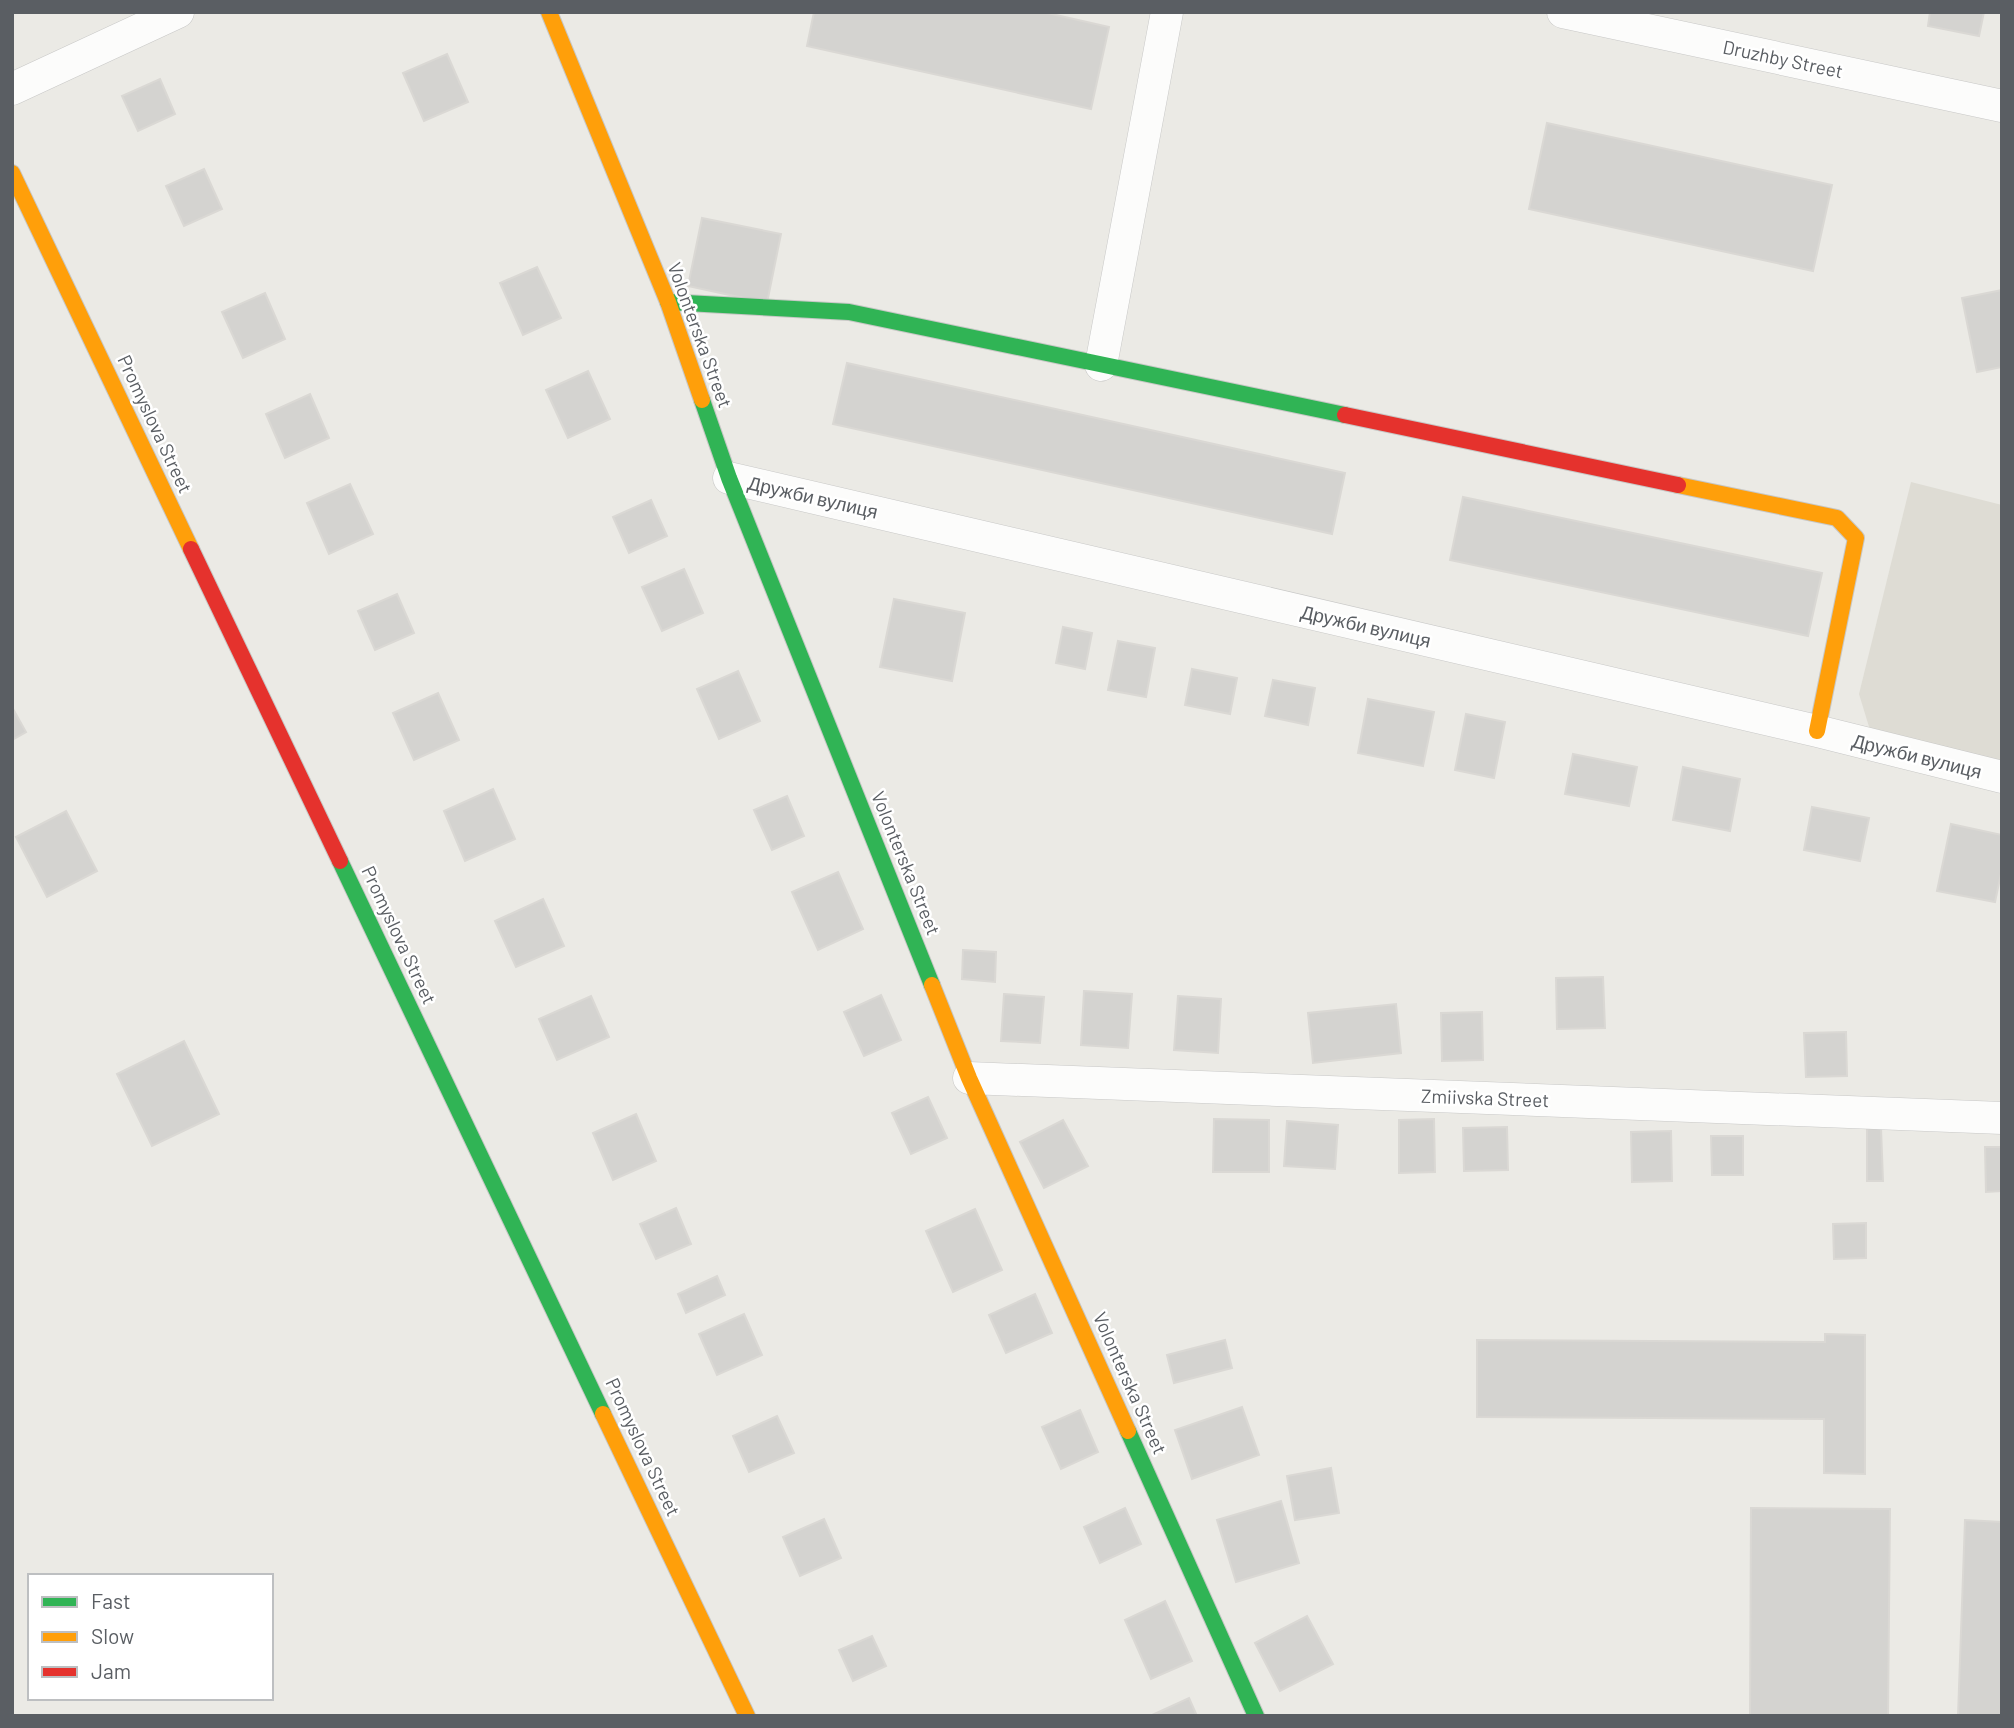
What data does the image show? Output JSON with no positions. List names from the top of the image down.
{
  "streets": {
    "street": [
      "Druzhby Street",
      "Volonterska Street",
      "Promyslova Street",
      "Дружби вулиця",
      "Zmiivska Street"
    ]
  },
  "crossings": [
    ["Volonterska Street", "Дружби вулиця"],
    ["Volonterska Street", "Zmiivska Street"]
  ],
  "legend": ["Fast", "Slow", "Jam"]
}
